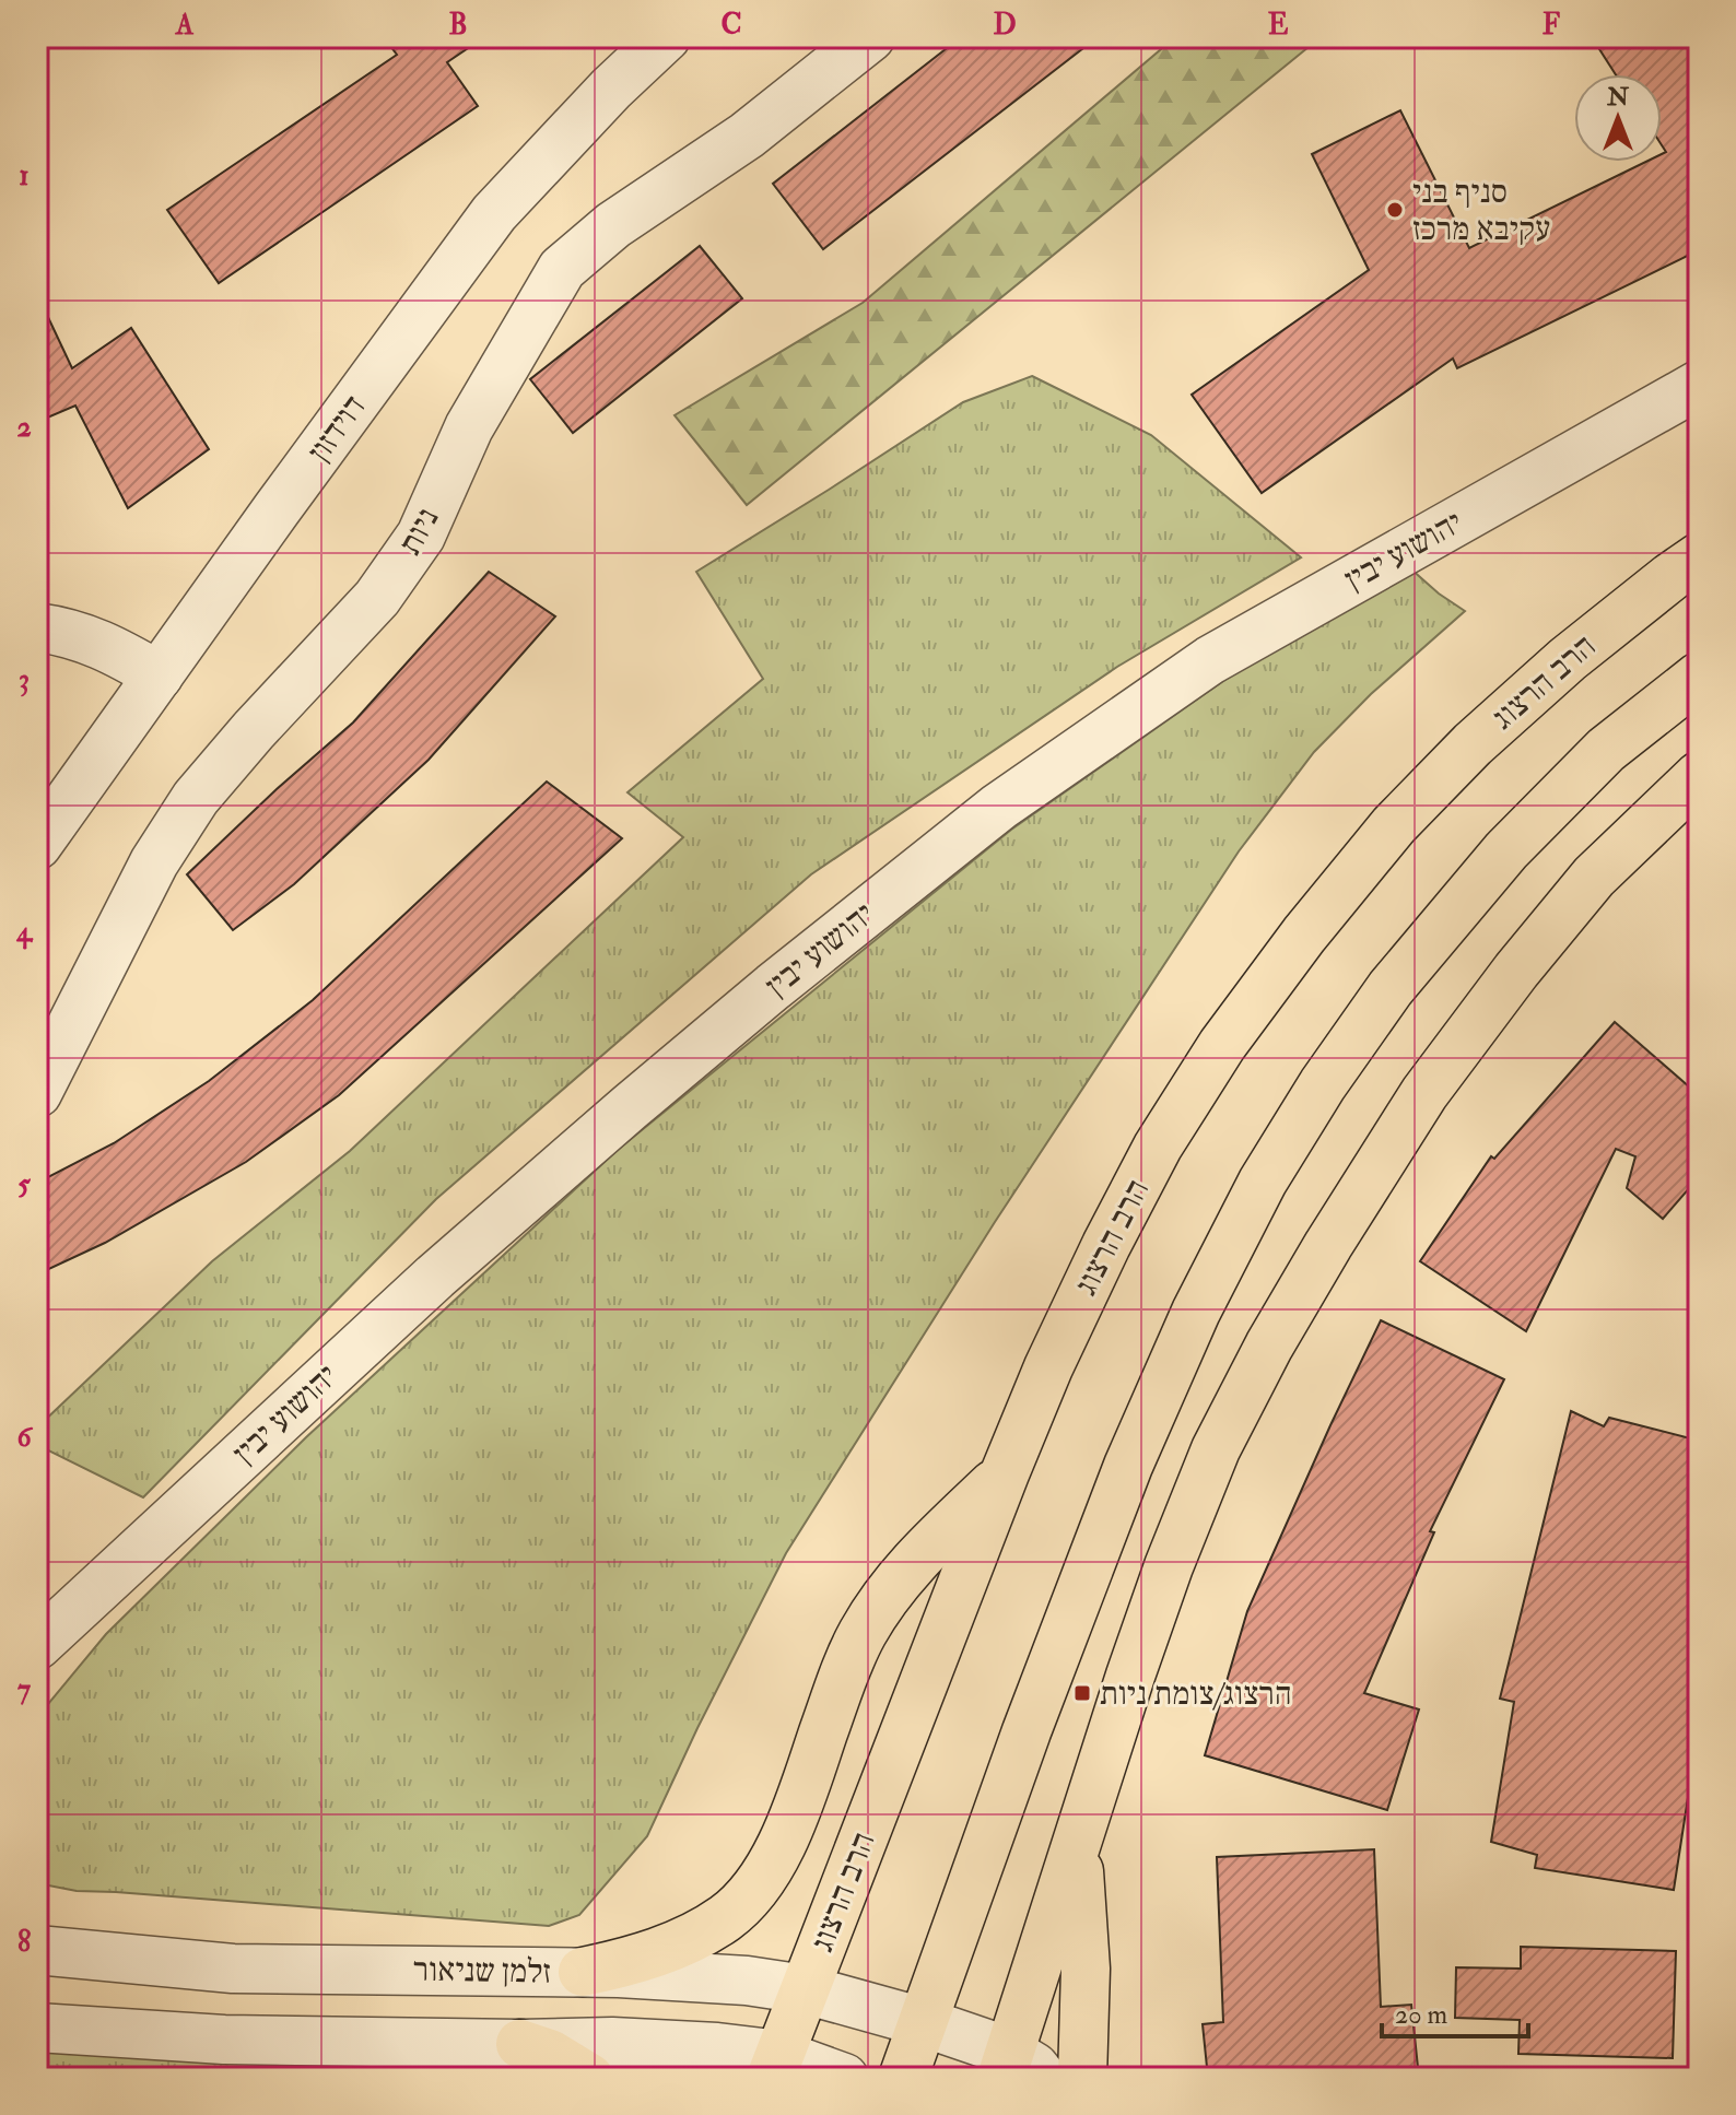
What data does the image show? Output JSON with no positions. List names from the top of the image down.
{
  "streets": {
    "main road": ["הרב הרצוג"],
    "street": [
      "דוידזון",
      "ניות",
      "יהושוע יבין",
      "זלמן שניאור"
    ]
  },
  "crossings": [
    ["הרב הרצוג", "זלמן שניאור"]
  ],
  "places": {
    "other": ["סניף בני עקיבא מרכז"],
    "transit": ["הרצוג/צומת ניות"]
  },
  "scale_bar": "20 m",
  "north": "top",
  "grid": {
    "columns": [
      "A",
      "B",
      "C",
      "D",
      "E",
      "F"
    ],
    "rows": [
      "1",
      "2",
      "3",
      "4",
      "5",
      "6",
      "7",
      "8"
    ]
  }
}
